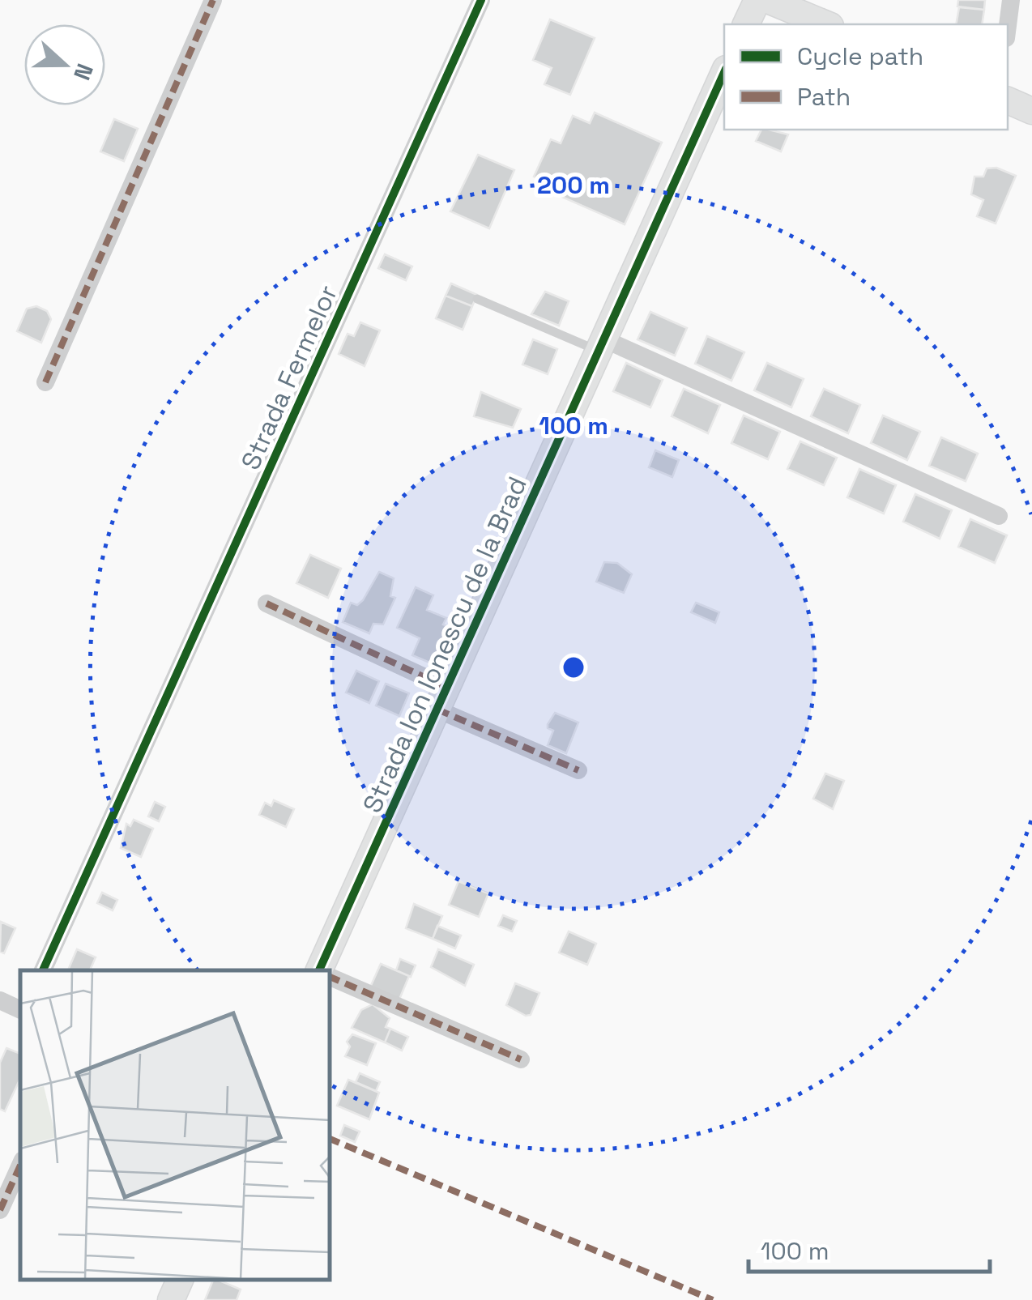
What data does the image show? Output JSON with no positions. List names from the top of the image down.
{
  "streets": {
    "street": ["Strada Fermelor", "Strada Ion Ionescu de la Brad"]
  },
  "legend": ["Cycle path", "Path"],
  "scale_bar": "100 m",
  "north": "right",
  "rings": ["200 m", "100 m"]
}
